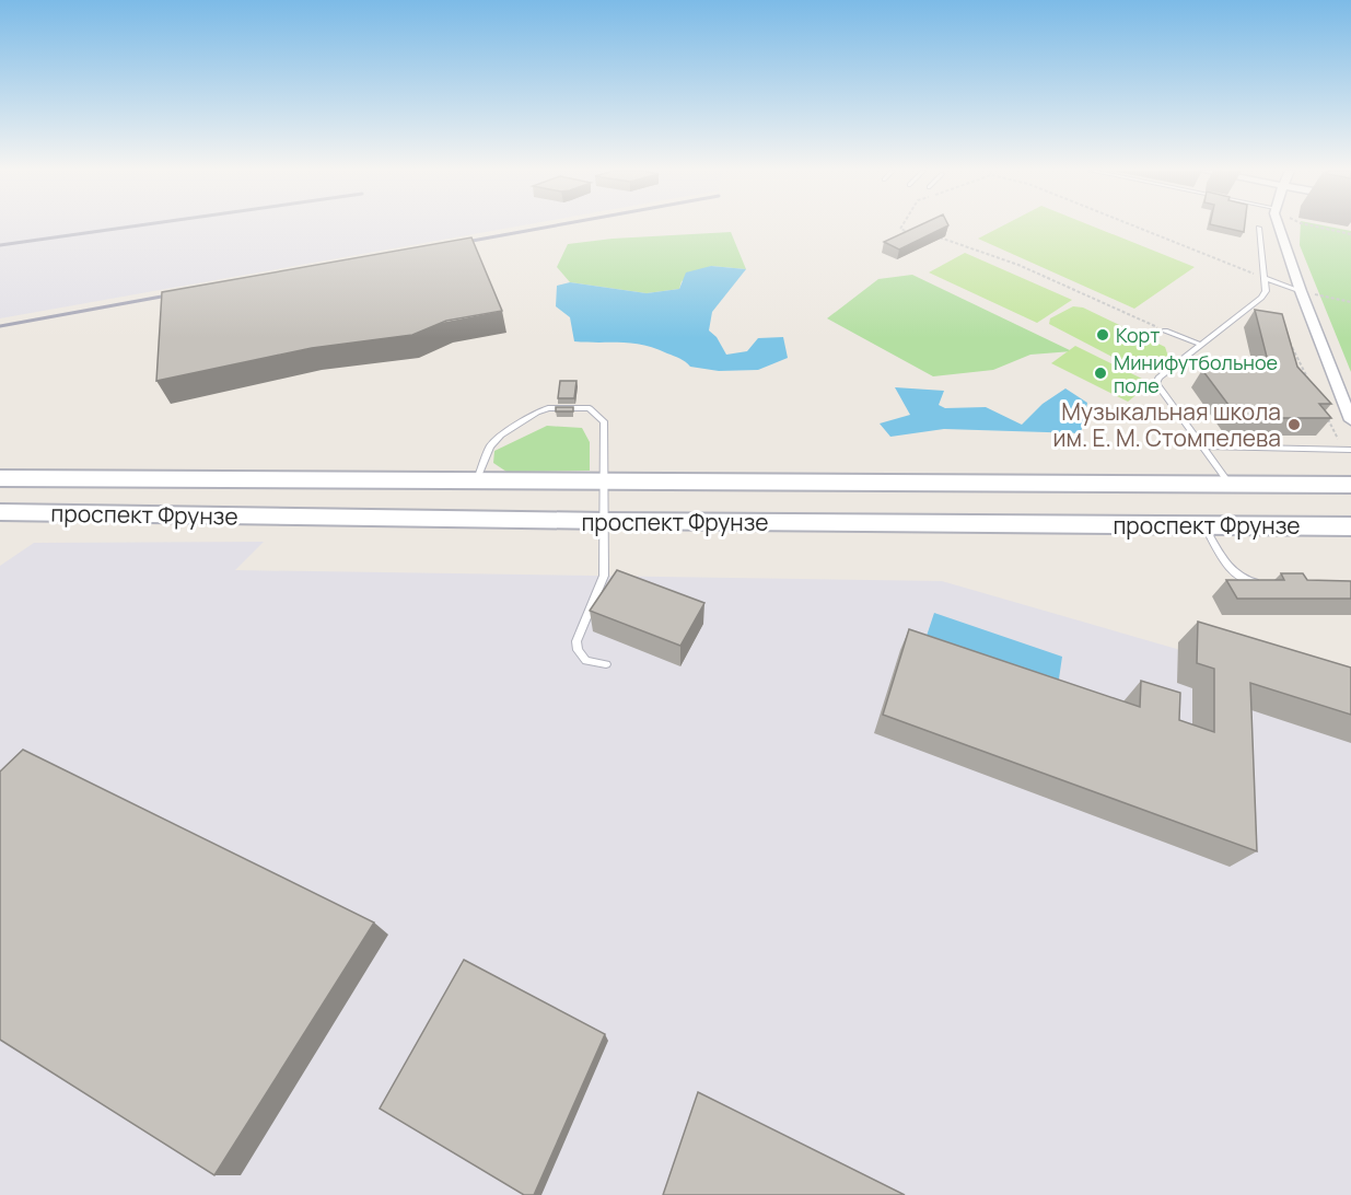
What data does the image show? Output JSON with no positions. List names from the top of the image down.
{
  "streets": {
    "main road": ["проспект Фрунзе"]
  },
  "places": ["Корт", "Минифутбольное поле", "Музыкальная школа им. Е. М. Стомпелева"]
}
